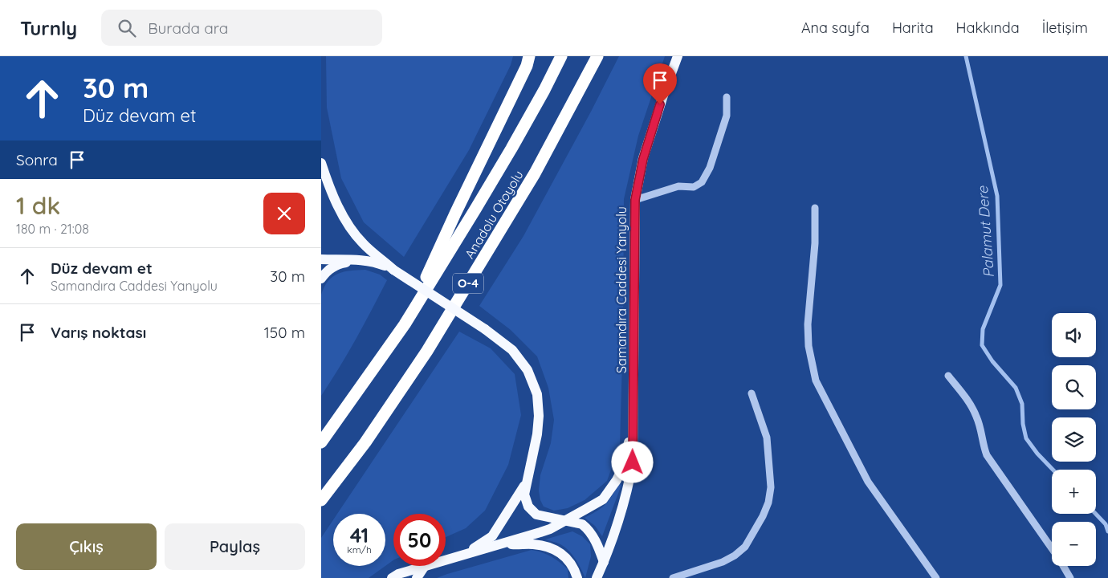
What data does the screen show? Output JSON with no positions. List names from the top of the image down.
{
  "streets": {
    "highway": ["Anadolu Otoyolu", "O-4"],
    "main road": ["Samandıra Caddesi Yanyolu"]
  },
  "water": ["Palamut Dere"],
  "page": {
    "header": "Turnly",
    "search": "Burada ara",
    "nav": [
      "Ana sayfa",
      "Harita",
      "Hakkında",
      "İletişim"
    ],
    "turn": ["30 m", "Düz devam et"],
    "then": "Sonra",
    "heading": ["1 dk", "180 m · 21:08"],
    "list": [
      {
        "name": "Düz devam et",
        "note": "Samandıra Caddesi Yanyolu",
        "value": "30 m"
      },
      {
        "name": "Varış noktası",
        "value": "150 m"
      }
    ],
    "map_buttons": ["+", "−"],
    "speed": "41 km/h",
    "limit": "50",
    "buttons": ["Çıkış", "Paylaş"]
  }
}
